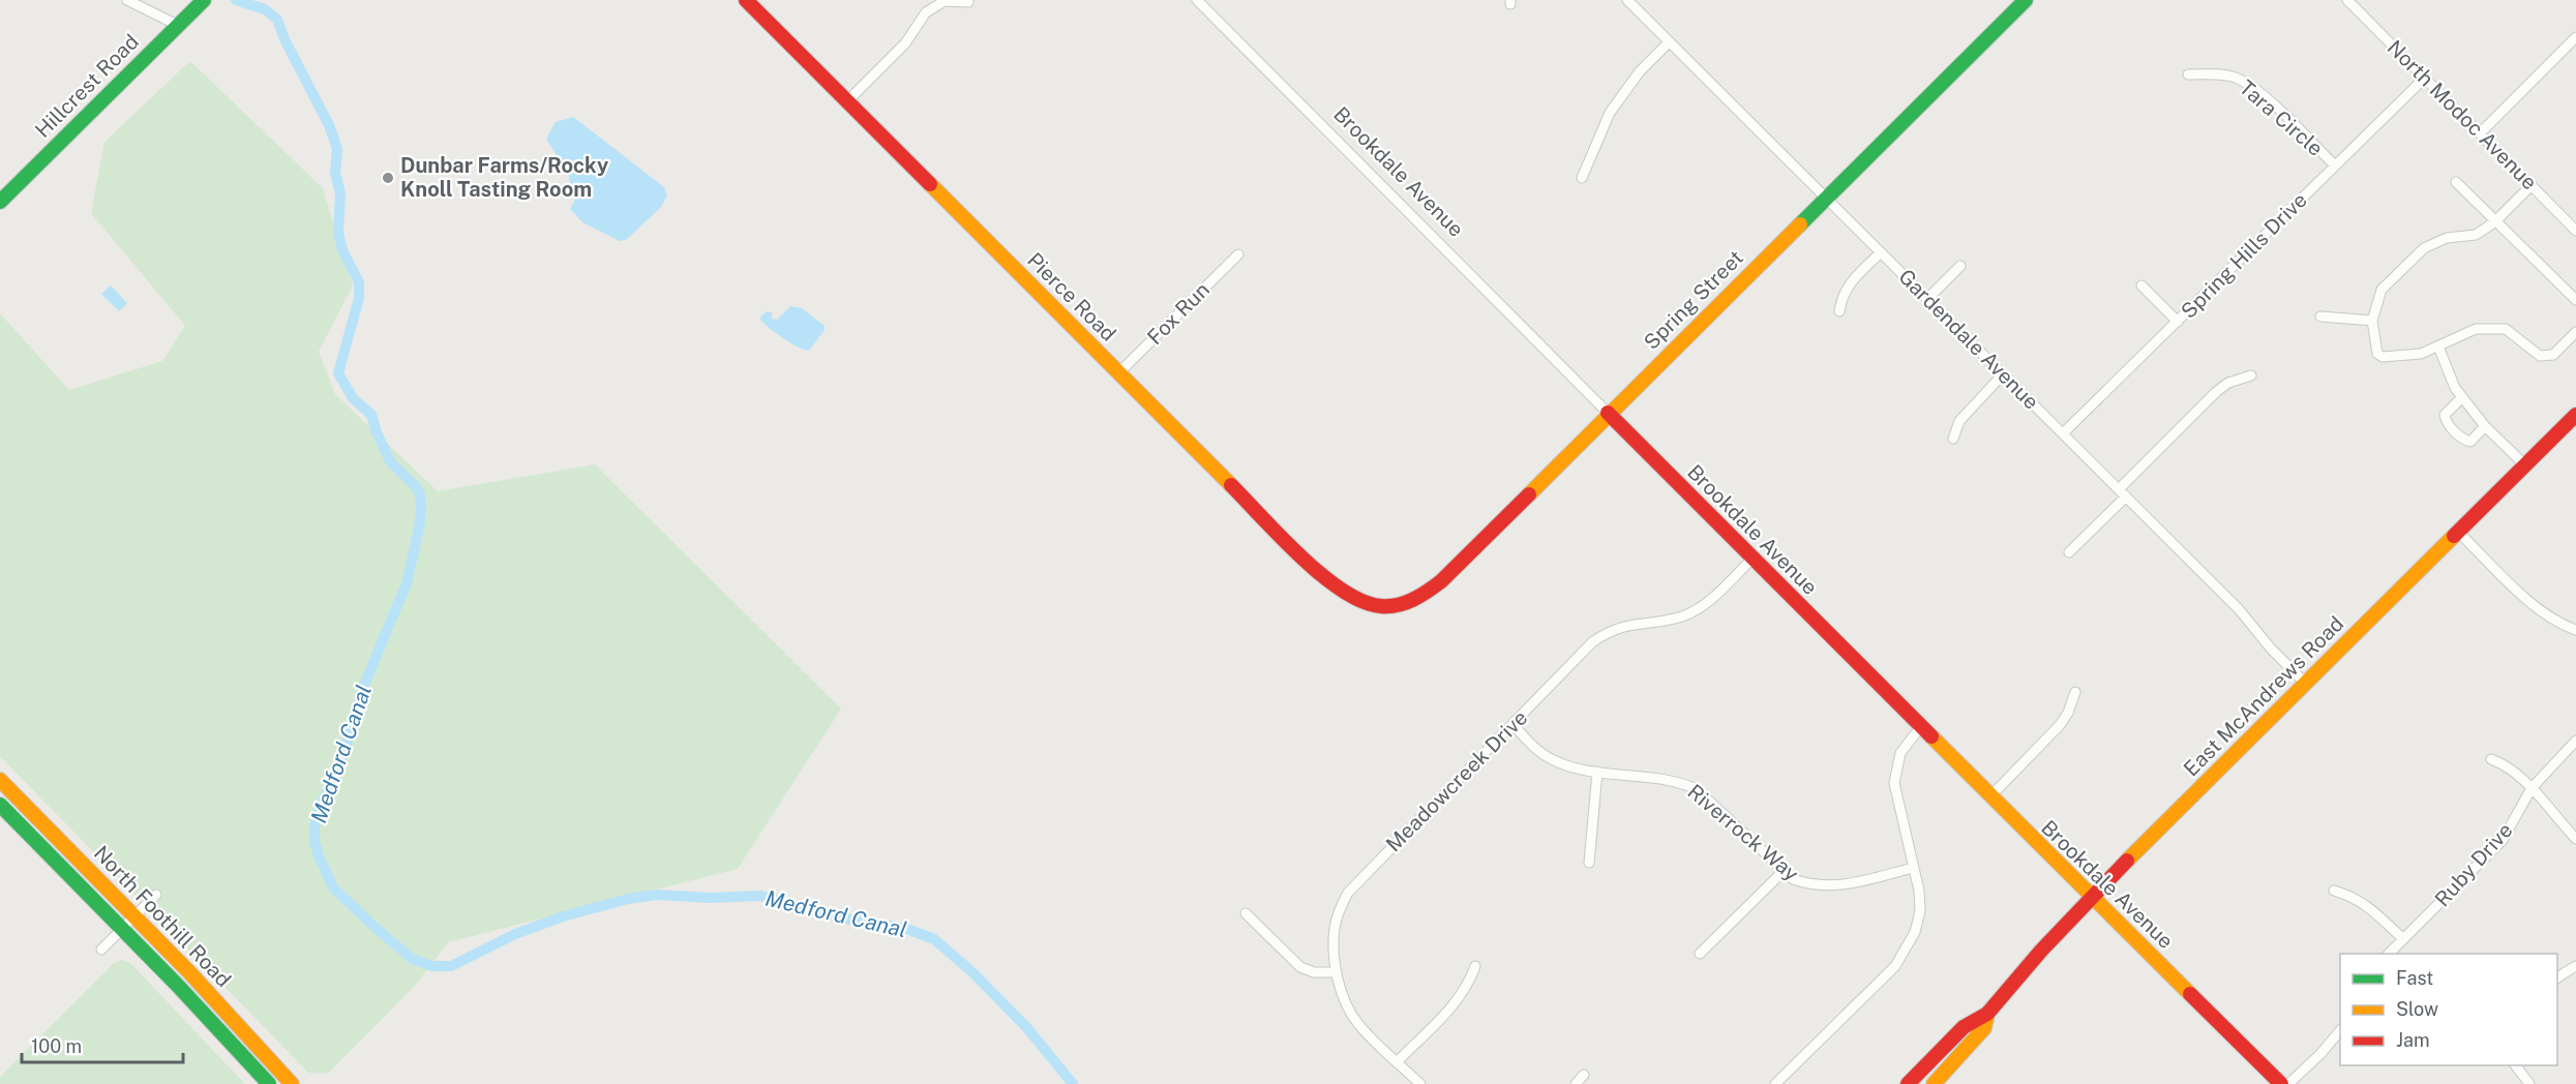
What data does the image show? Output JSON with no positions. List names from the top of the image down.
{
  "streets": {
    "street": [
      "Hillcrest Road",
      "North Modoc Avenue",
      "Tara Circle",
      "Brookdale Avenue",
      "Spring Hills Drive",
      "Pierce Road",
      "Spring Street",
      "Fox Run",
      "Gardendale Avenue",
      "East McAndrews Road",
      "Meadowcreek Drive",
      "Riverrock Way",
      "Ruby Drive",
      "North Foothill Road"
    ]
  },
  "crossings": [
    ["North Modoc Avenue", "Spring Hills Drive"],
    ["Tara Circle", "Spring Hills Drive"],
    ["Brookdale Avenue", "Spring Street"],
    ["Brookdale Avenue", "East McAndrews Road"],
    ["Brookdale Avenue", "Meadowcreek Drive"],
    ["Spring Hills Drive", "Gardendale Avenue"],
    ["Pierce Road", "Spring Street"],
    ["Pierce Road", "Fox Run"],
    ["Spring Street", "Gardendale Avenue"],
    ["Gardendale Avenue", "East McAndrews Road"],
    ["Meadowcreek Drive", "Riverrock Way"]
  ],
  "water": ["Medford Canal"],
  "places": ["Dunbar Farms/Rocky Knoll Tasting Room"],
  "legend": ["Fast", "Slow", "Jam"],
  "scale_bar": "100 m"
}
